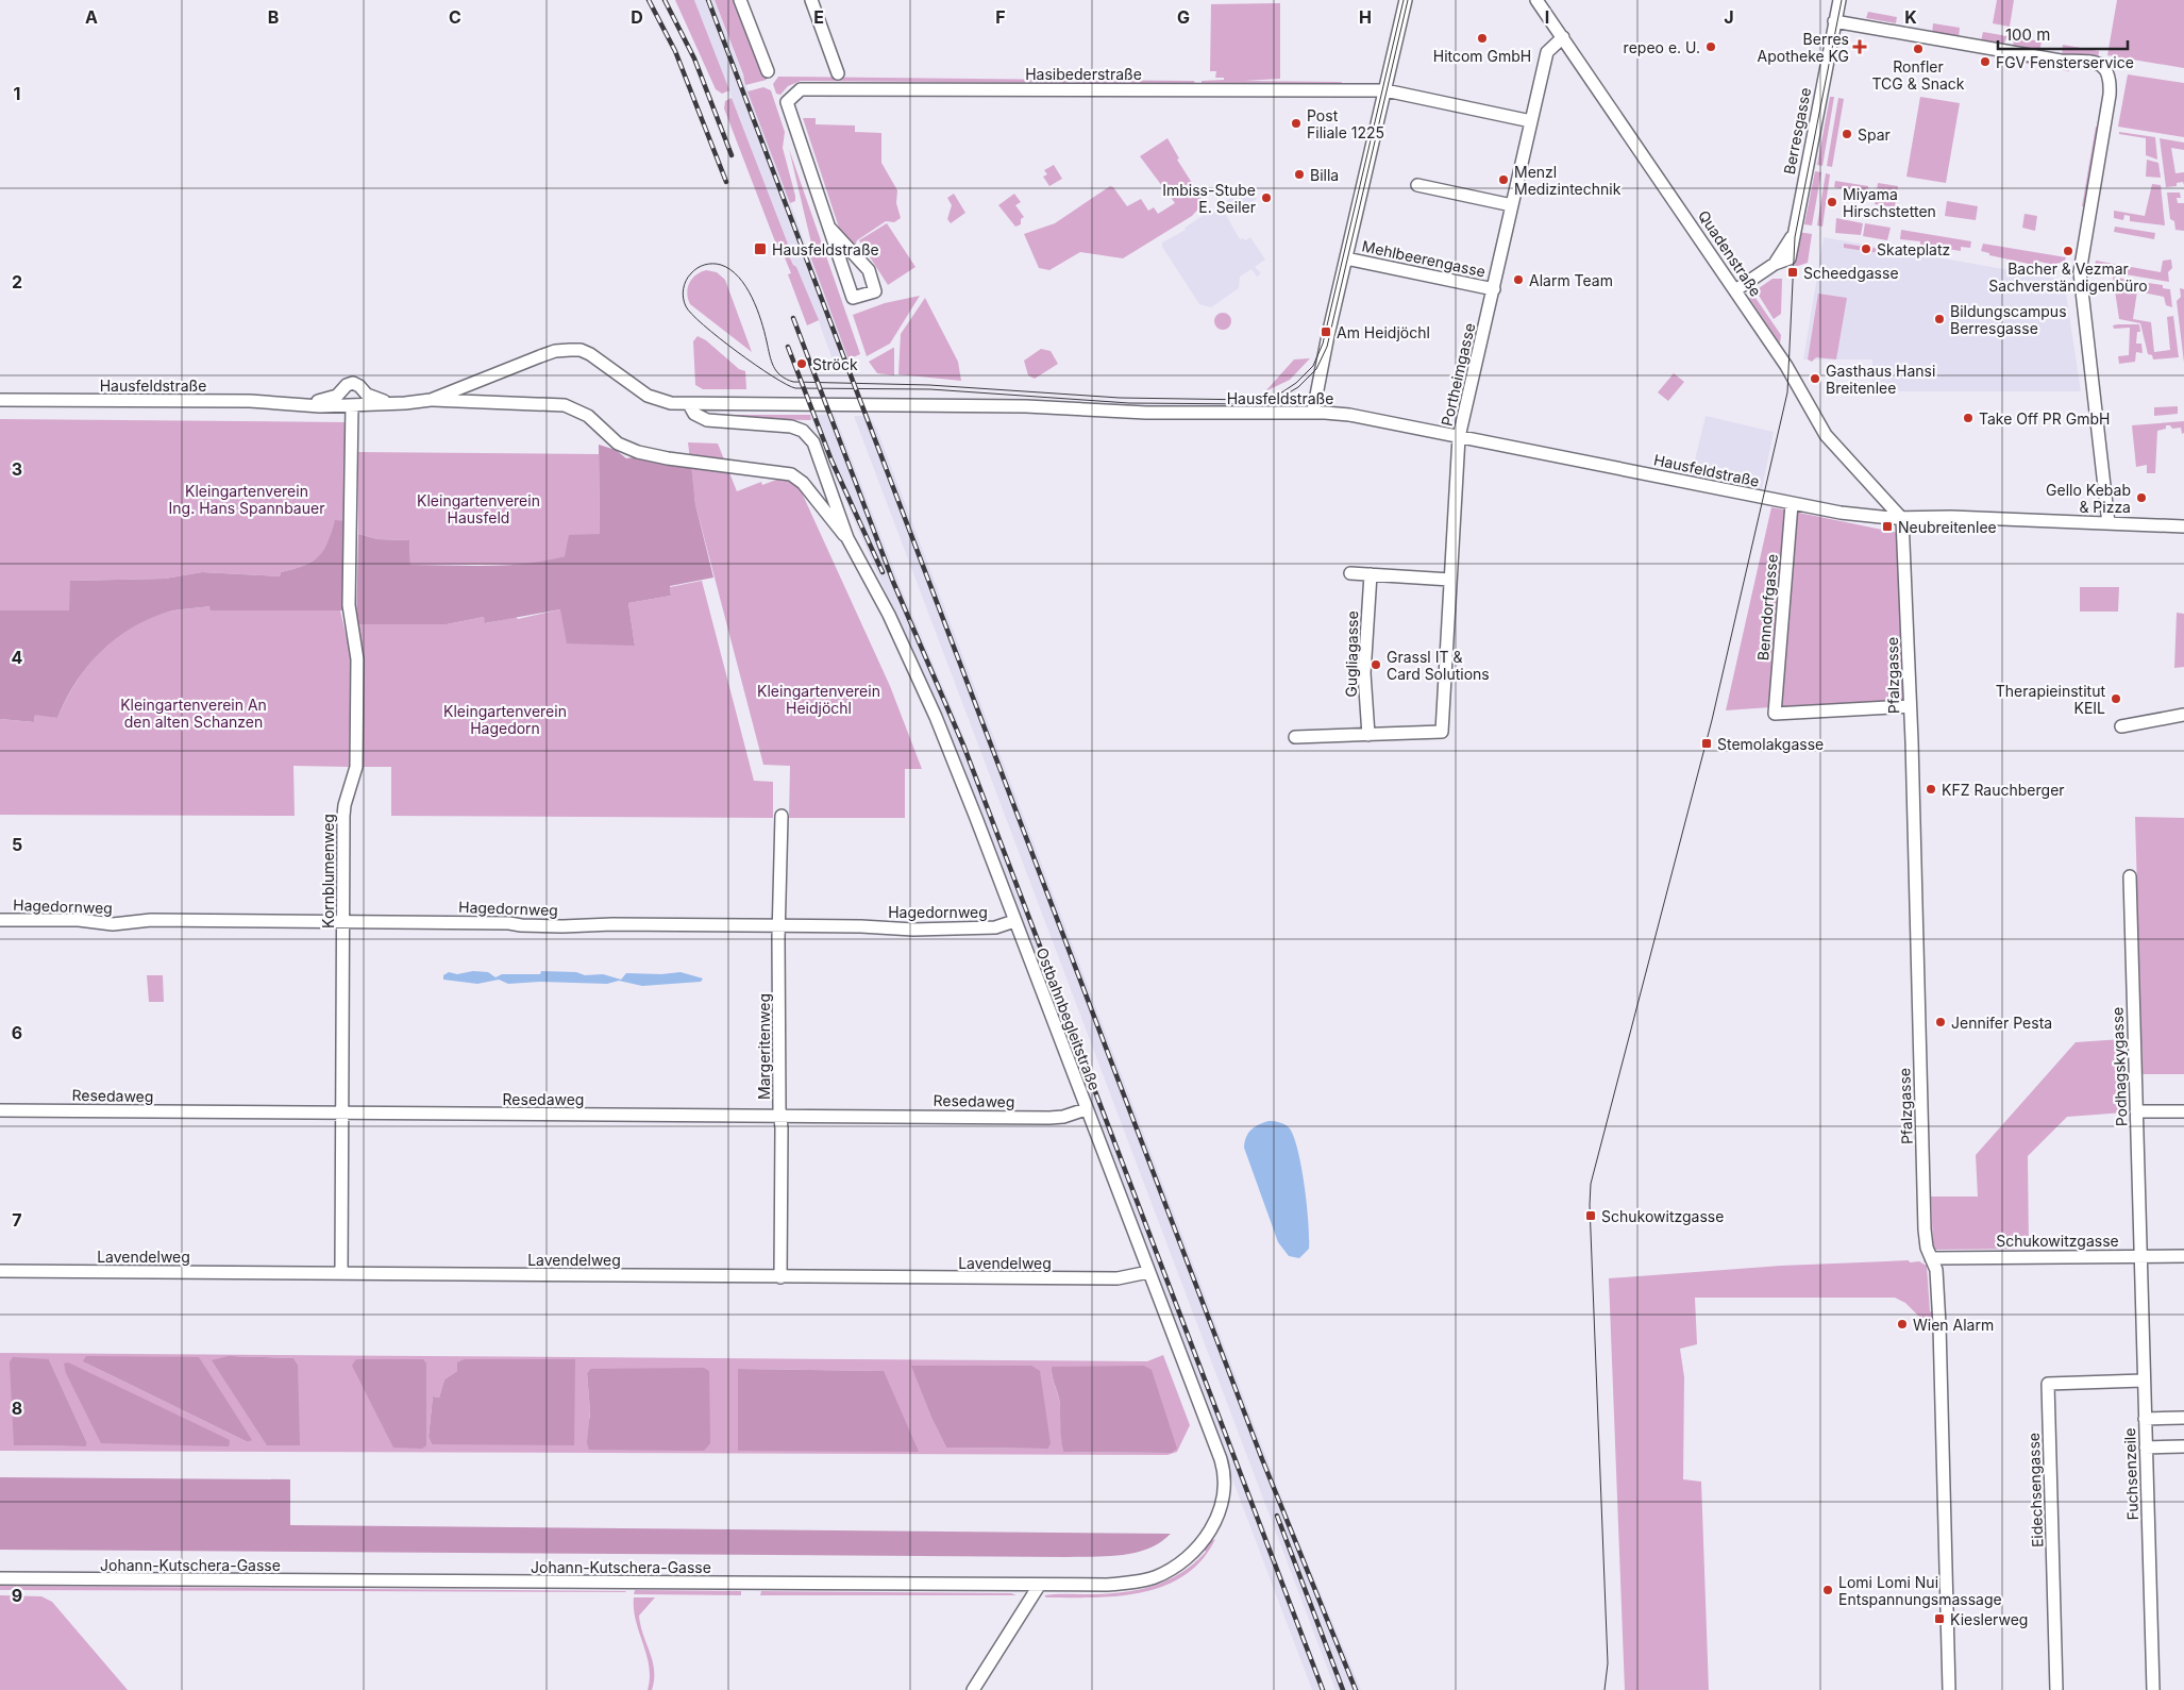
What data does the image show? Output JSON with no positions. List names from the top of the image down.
{
  "streets": {
    "street": [
      "Hasibederstraße",
      "Berresgasse",
      "Quadenstraße",
      "Mehlbeerengasse",
      "Portheimgasse",
      "Hausfeldstraße",
      "Benndorfgasse",
      "Gugliagasse",
      "Pfalzgasse",
      "Kornblumenweg",
      "Hagedornweg",
      "Ostbahnbegleitstraße",
      "Margeritenweg",
      "Podhagskygasse",
      "Resedaweg",
      "Schukowitzgasse",
      "Lavendelweg",
      "Fuchsenzeile",
      "Eidechsengasse",
      "Johann-Kutschera-Gasse"
    ]
  },
  "crossings": [
    ["Hasibederstraße", "Portheimgasse"],
    ["Berresgasse", "Quadenstraße"],
    ["Quadenstraße", "Portheimgasse"],
    ["Quadenstraße", "Hausfeldstraße"],
    ["Quadenstraße", "Pfalzgasse"],
    ["Mehlbeerengasse", "Portheimgasse"],
    ["Portheimgasse", "Hausfeldstraße"],
    ["Portheimgasse", "Gugliagasse"],
    ["Hausfeldstraße", "Benndorfgasse"],
    ["Hausfeldstraße", "Pfalzgasse"],
    ["Hausfeldstraße", "Kornblumenweg"],
    ["Hausfeldstraße", "Ostbahnbegleitstraße"],
    ["Benndorfgasse", "Pfalzgasse"],
    ["Pfalzgasse", "Schukowitzgasse"],
    ["Kornblumenweg", "Hagedornweg"],
    ["Kornblumenweg", "Resedaweg"],
    ["Kornblumenweg", "Lavendelweg"],
    ["Hagedornweg", "Ostbahnbegleitstraße"],
    ["Hagedornweg", "Margeritenweg"],
    ["Ostbahnbegleitstraße", "Resedaweg"],
    ["Ostbahnbegleitstraße", "Lavendelweg"],
    ["Ostbahnbegleitstraße", "Johann-Kutschera-Gasse"],
    ["Margeritenweg", "Resedaweg"],
    ["Margeritenweg", "Lavendelweg"],
    ["Podhagskygasse", "Schukowitzgasse"],
    ["Podhagskygasse", "Fuchsenzeile"],
    ["Schukowitzgasse", "Fuchsenzeile"],
    ["Fuchsenzeile", "Eidechsengasse"]
  ],
  "parks": [
    "Kleingartenverein Ing. Hans Spannbauer",
    "Kleingartenverein Hausfeld",
    "Kleingartenverein Heidjöchl",
    "Kleingartenverein An den alten Schanzen",
    "Kleingartenverein Hagedorn"
  ],
  "places": {
    "other": [
      "Hitcom GmbH",
      "repeo e. U.",
      "Ronfler TCG & Snack",
      "FGV Fensterservice",
      "Post Filiale 1225",
      "Spar",
      "Billa",
      "Menzl Medizintechnik",
      "Imbiss-Stube E. Seiler",
      "Miyama Hirschstetten",
      "Skateplatz",
      "Bacher & Vezmar Sachverständigenbüro",
      "Alarm Team",
      "Bildungscampus Berresgasse",
      "Ströck",
      "Gasthaus Hansi Breitenlee",
      "Take Off PR GmbH",
      "Gello Kebab & Pizza",
      "Grassl IT & Card Solutions",
      "Therapieinstitut KEIL",
      "KFZ Rauchberger",
      "Jennifer Pesta",
      "Wien Alarm",
      "Lomi Lomi Nui Entspannungsmassage"
    ],
    "health": ["Berres Apotheke KG"],
    "transit": [
      "Hausfeldstraße",
      "Scheedgasse",
      "Am Heidjöchl",
      "Neubreitenlee",
      "Stemolakgasse",
      "Schukowitzgasse",
      "Kieslerweg"
    ]
  },
  "scale_bar": "100 m",
  "grid": {
    "columns": [
      "A",
      "B",
      "C",
      "D",
      "E",
      "F",
      "G",
      "H",
      "I",
      "J",
      "K"
    ],
    "rows": [
      "1",
      "2",
      "3",
      "4",
      "5",
      "6",
      "7",
      "8",
      "9"
    ]
  }
}
